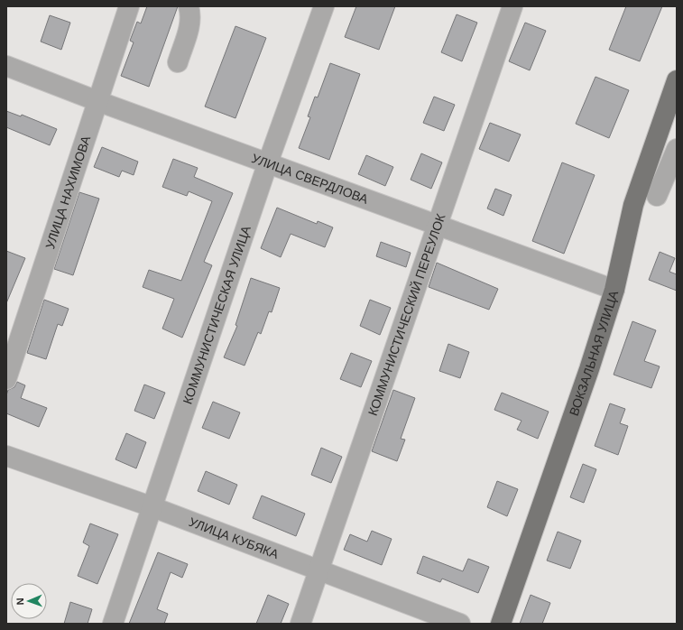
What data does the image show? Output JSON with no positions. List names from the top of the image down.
{
  "streets": {
    "main road": ["ВОКЗАЛЬНАЯ УЛИЦА"],
    "street": [
      "УЛИЦА СВЕРДЛОВА",
      "УЛИЦА НАХИМОВА",
      "КОММУНИСТИЧЕСКАЯ УЛИЦА",
      "КОММУНИСТИЧЕСКИЙ ПЕРЕУЛОК",
      "УЛИЦА КУБЯКА"
    ]
  },
  "crossings": [
    ["УЛИЦА СВЕРДЛОВА", "УЛИЦА НАХИМОВА"],
    ["УЛИЦА СВЕРДЛОВА", "КОММУНИСТИЧЕСКАЯ УЛИЦА"],
    ["УЛИЦА СВЕРДЛОВА", "КОММУНИСТИЧЕСКИЙ ПЕРЕУЛОК"],
    ["УЛИЦА СВЕРДЛОВА", "ВОКЗАЛЬНАЯ УЛИЦА"],
    ["КОММУНИСТИЧЕСКАЯ УЛИЦА", "УЛИЦА КУБЯКА"],
    ["КОММУНИСТИЧЕСКИЙ ПЕРЕУЛОК", "УЛИЦА КУБЯКА"]
  ],
  "north": "left"
}
